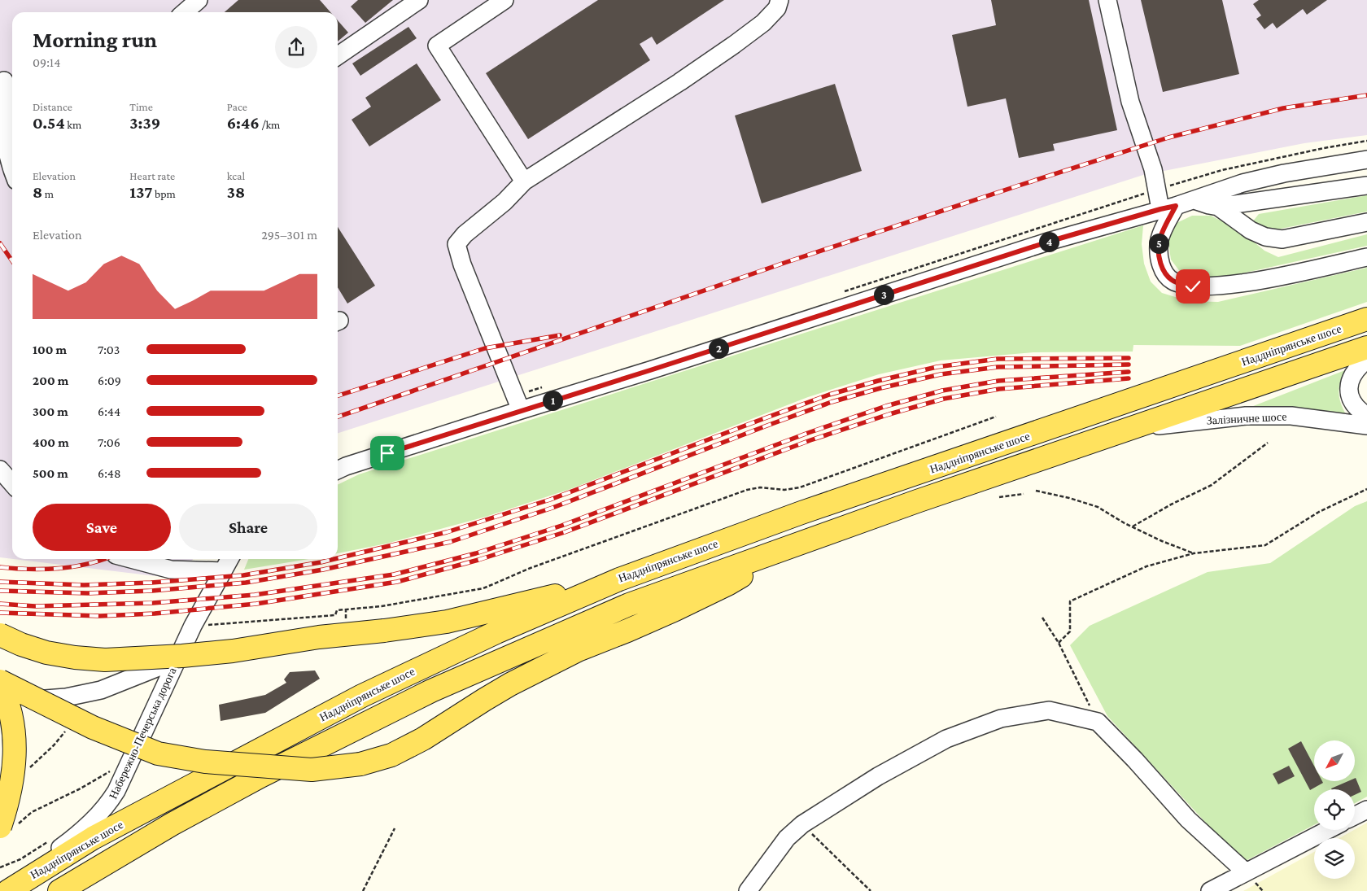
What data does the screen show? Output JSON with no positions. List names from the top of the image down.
{
  "streets": {
    "main road": ["Наддніпрянське шосе"],
    "street": ["Залізничне шосе", "Набережно-Печерська дорога"]
  },
  "crossings": [
    ["Наддніпрянське шосе", "Набережно-Печерська дорога"]
  ],
  "north": "bottom left",
  "page": {
    "heading": ["Morning run", "09:14"],
    "stats": [
      ["Distance", "0.54 km"],
      ["Time", "3:39"],
      ["Pace", "6:46 /km"],
      ["Elevation", "8 m"],
      ["Heart rate", "137 bpm"],
      ["kcal", "38"]
    ],
    "chart": ["Elevation", "295–301 m"],
    "pins": [
      "4",
      "5",
      "3",
      "2",
      "1"
    ],
    "list": [
      {
        "name": "100 m",
        "note": "7:03"
      },
      {
        "name": "200 m",
        "note": "6:09"
      },
      {
        "name": "300 m",
        "note": "6:44"
      },
      {
        "name": "400 m",
        "note": "7:06"
      },
      {
        "name": "500 m",
        "note": "6:48"
      }
    ],
    "buttons": ["Save", "Share"]
  }
}
